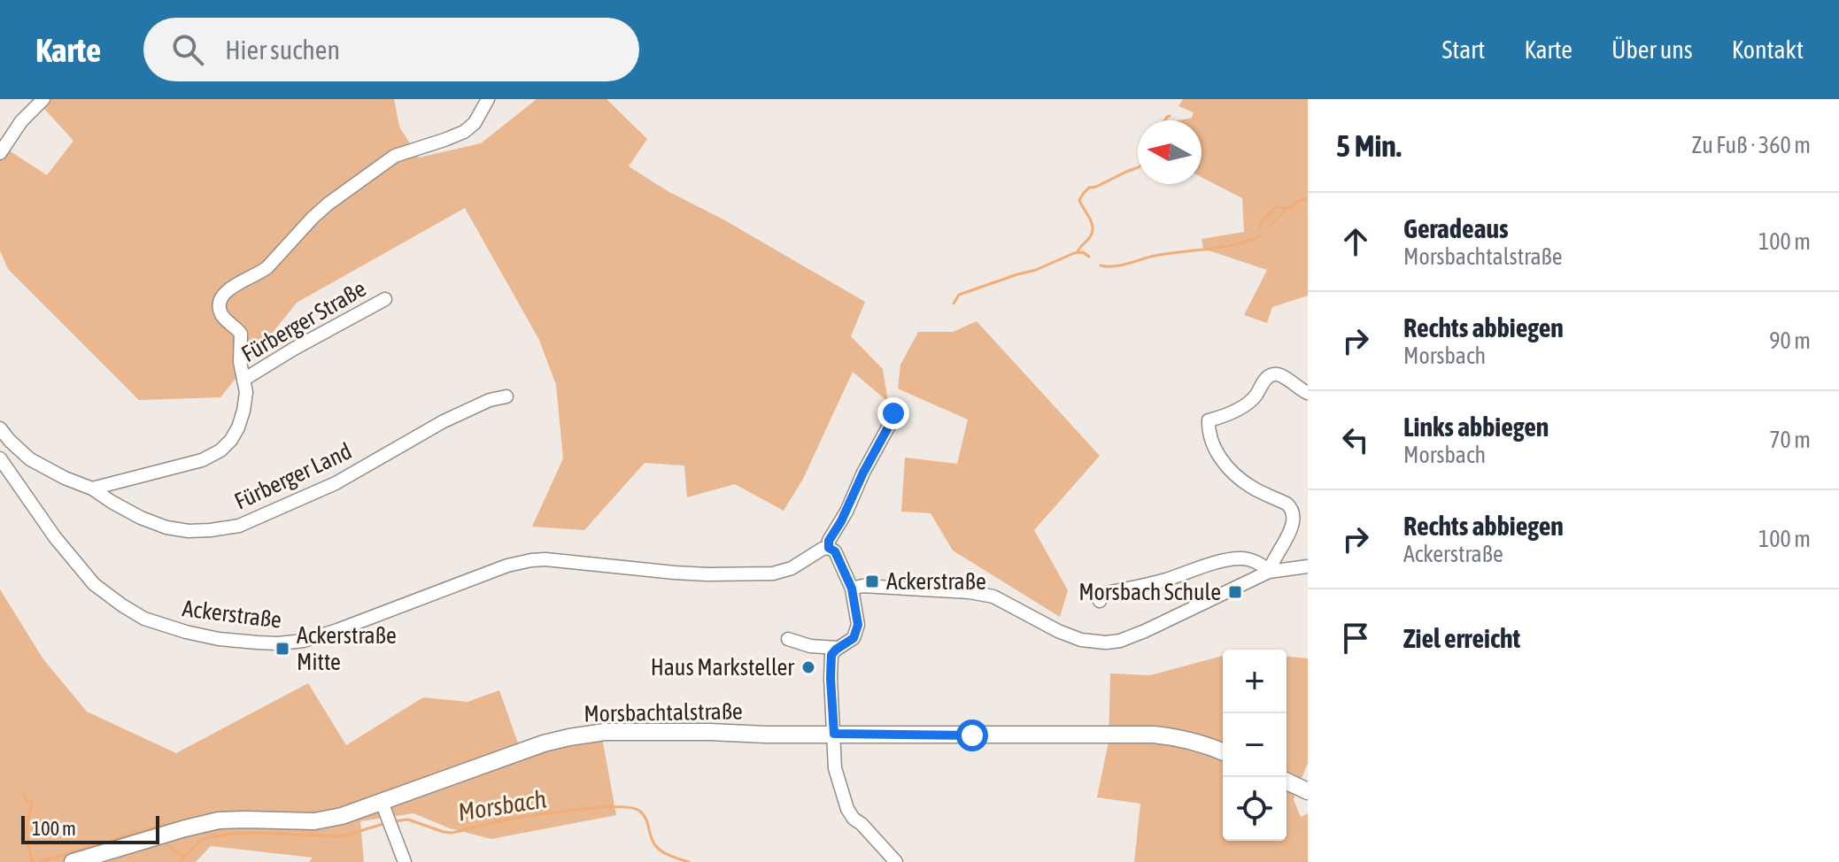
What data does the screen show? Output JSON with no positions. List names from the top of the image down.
{
  "streets": {
    "main road": ["Morsbachtalstraße"],
    "street": ["Fürberger Straße", "Fürberger Land", "Ackerstraße"]
  },
  "crossings": [
    ["Fürberger Straße", "Fürberger Land"]
  ],
  "water": ["Morsbach"],
  "places": {
    "transit": ["Ackerstraße", "Morsbach Schule", "Ackerstraße Mitte"],
    "other": ["Haus Marksteller"]
  },
  "scale_bar": "100 m",
  "north": "left",
  "page": {
    "header": "Karte",
    "search": "Hier suchen",
    "nav": [
      "Start",
      "Karte",
      "Über uns",
      "Kontakt"
    ],
    "heading": ["5 Min.", "Zu Fuß · 360 m"],
    "list": [
      ["Geradeaus", "Morsbachtalstraße", "100 m"],
      ["Rechts abbiegen", "Morsbach", "90 m"],
      ["Links abbiegen", "Morsbach", "70 m"],
      ["Rechts abbiegen", "Ackerstraße", "100 m"],
      "Ziel erreicht"
    ],
    "map_buttons": ["+", "−"],
    "scale": "100 m"
  }
}
